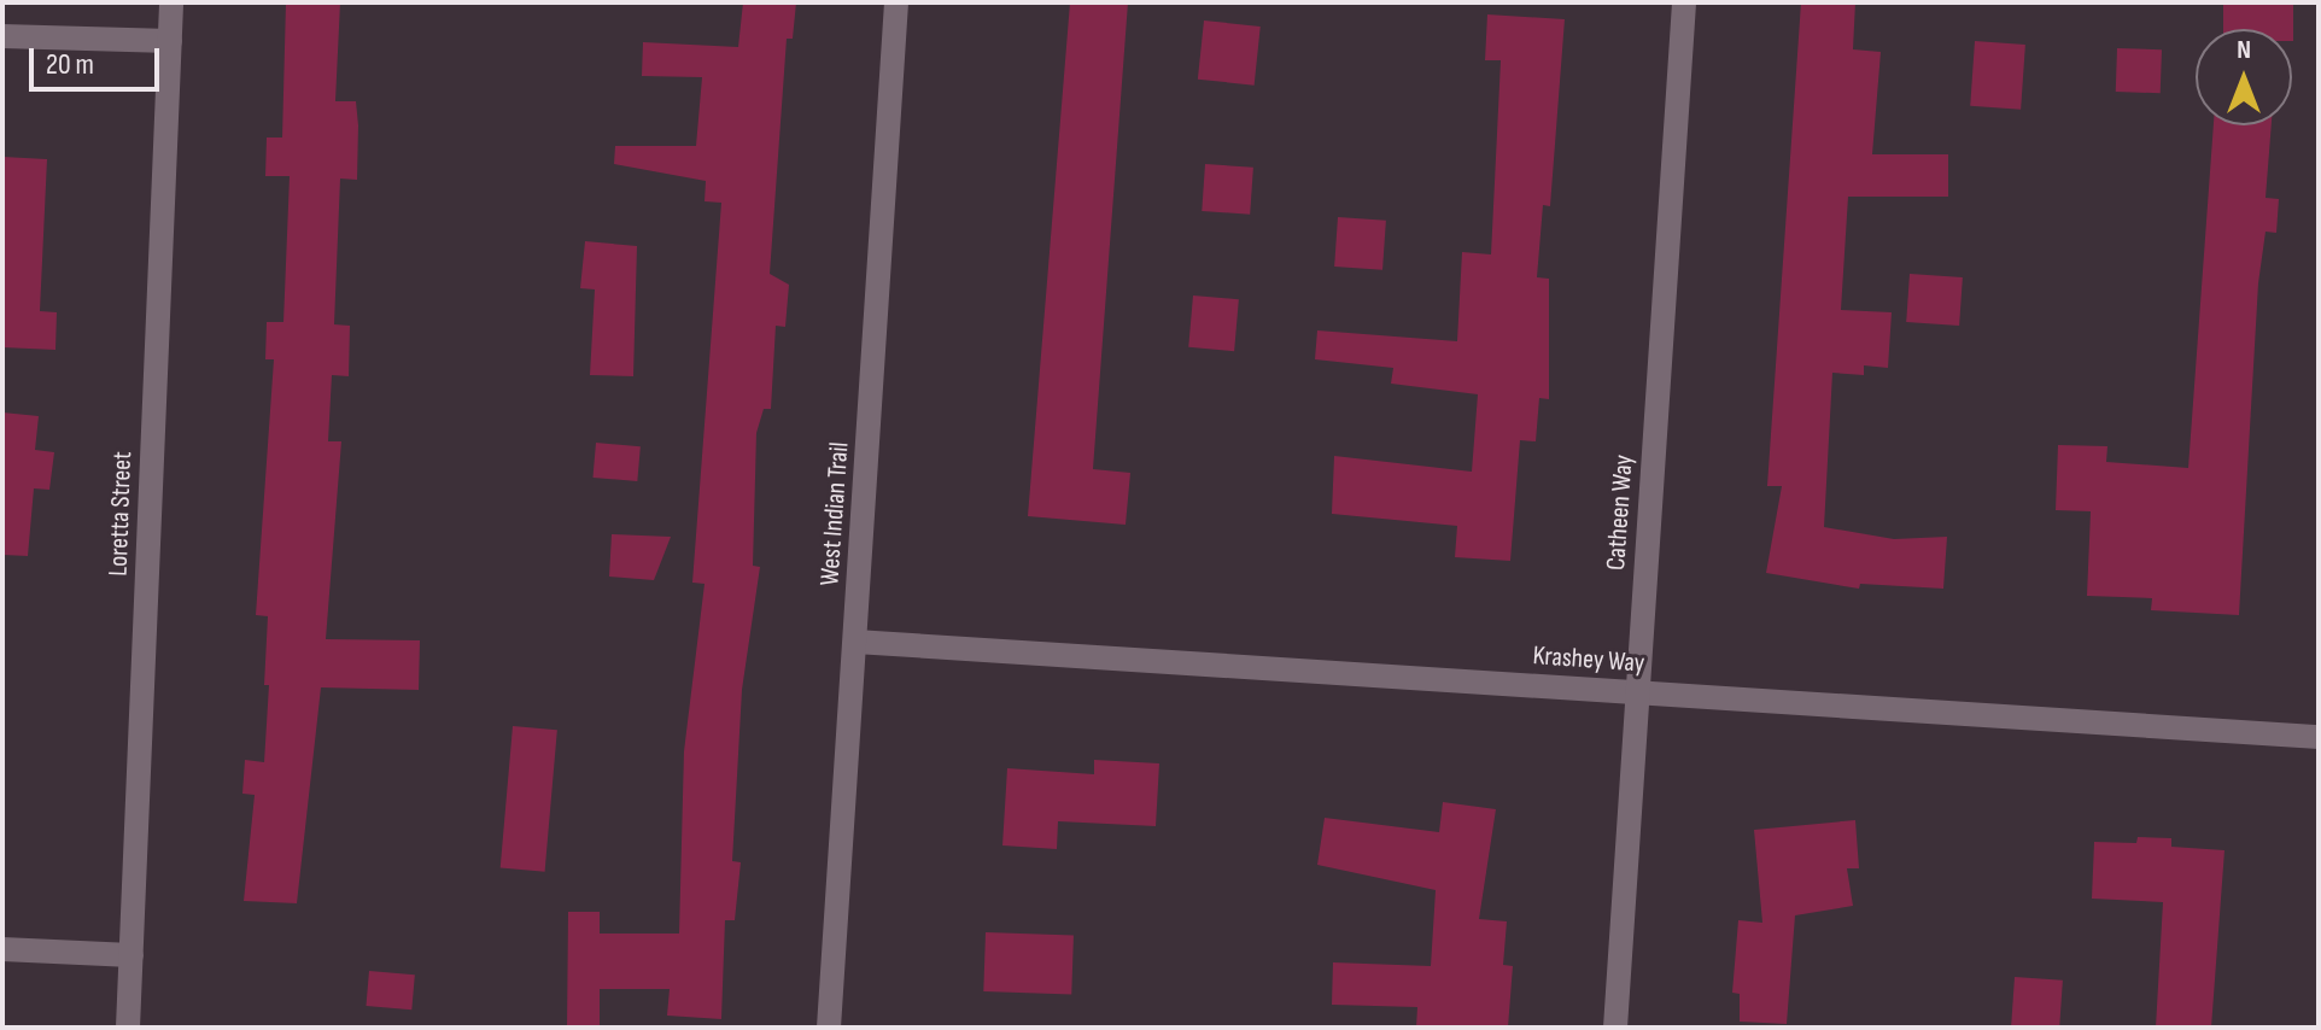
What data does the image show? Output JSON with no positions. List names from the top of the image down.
{
  "streets": {
    "street": [
      "Catheen Way",
      "Loretta Street",
      "West Indian Trail",
      "Krashey Way"
    ]
  },
  "crossings": [
    ["Catheen Way", "Krashey Way"],
    ["West Indian Trail", "Krashey Way"]
  ],
  "scale_bar": "20 m",
  "north": "top"
}
